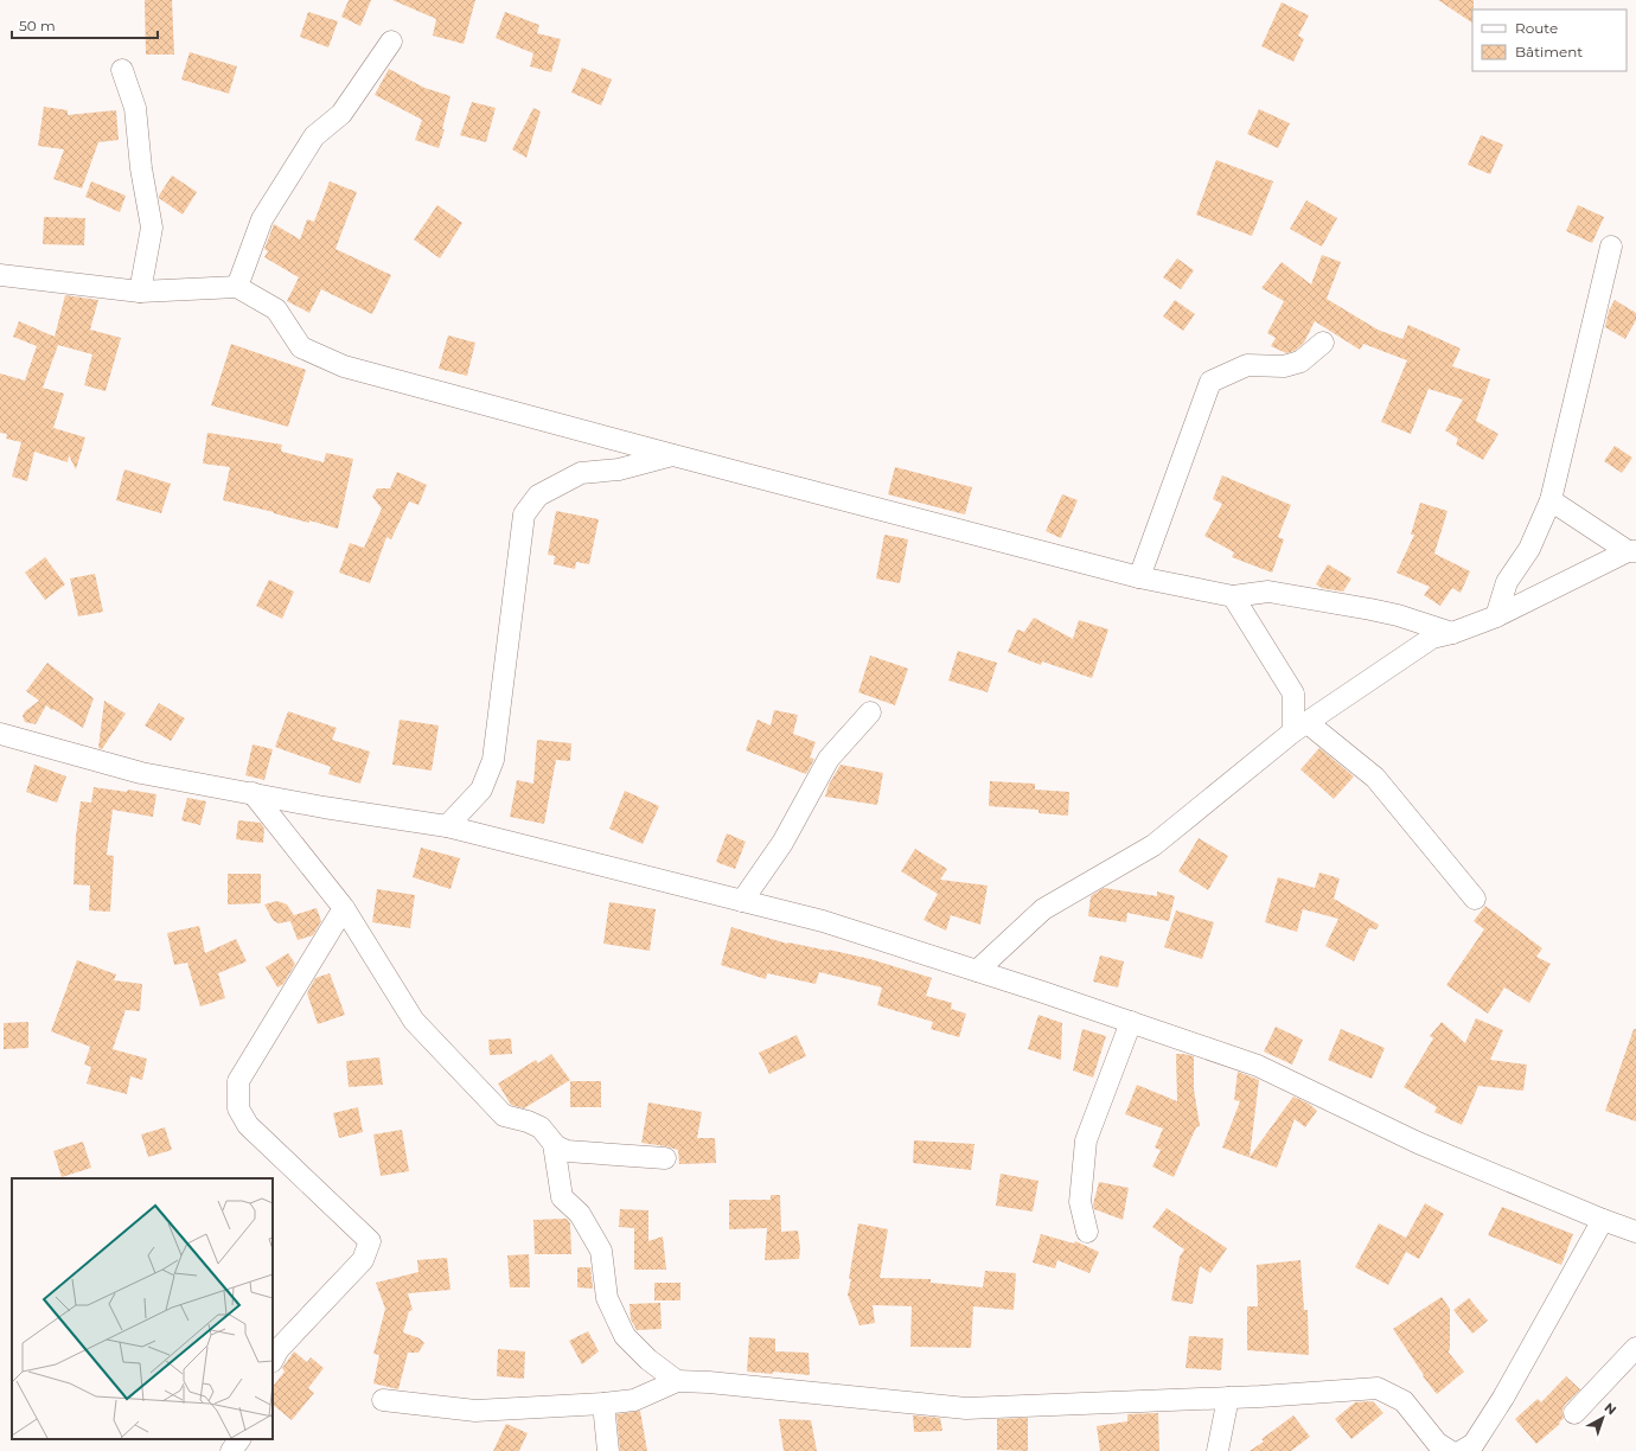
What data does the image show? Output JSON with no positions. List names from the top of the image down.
{
  "legend": ["Route", "Bâtiment"],
  "scale_bar": "50 m",
  "north": "top right"
}
